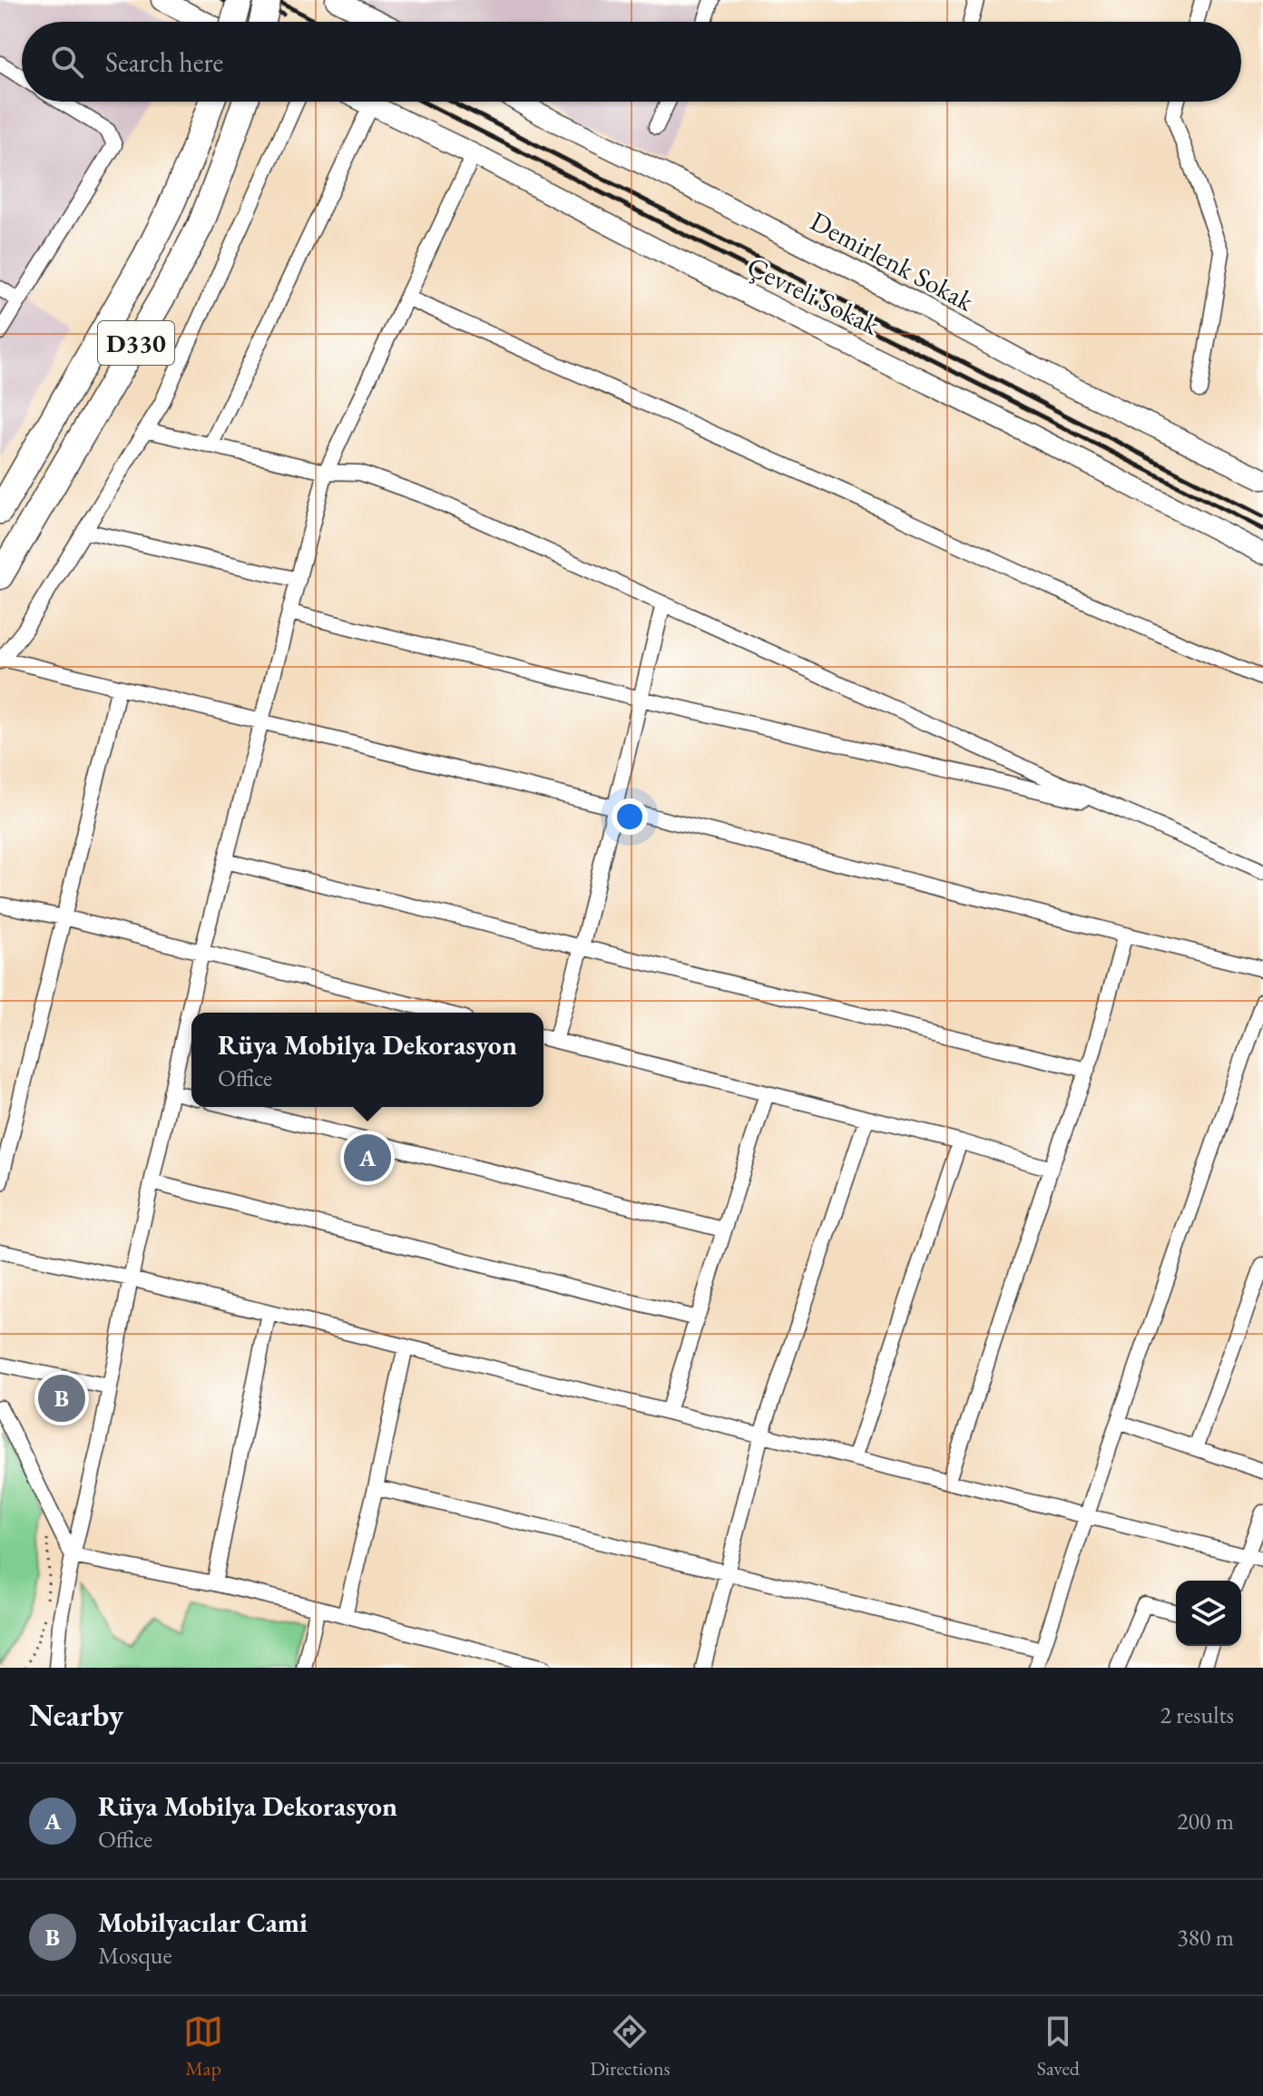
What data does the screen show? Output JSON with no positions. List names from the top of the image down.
{
  "streets": {
    "highway": ["D330"],
    "street": ["Demirlenk Sokak", "Çevreli Sokak"]
  },
  "page": {
    "search": "Search here",
    "popup": ["Rüya Mobilya Dekorasyon", "Office"],
    "pins": ["A", "B"],
    "heading": ["Nearby", "2 results"],
    "list": [
      {
        "mark": "A",
        "name": "Rüya Mobilya Dekorasyon",
        "note": "Office",
        "value": "200 m"
      },
      {
        "mark": "B",
        "name": "Mobilyacılar Cami",
        "note": "Mosque",
        "value": "380 m"
      }
    ],
    "nav": ["Map", "Directions", "Saved"]
  }
}
